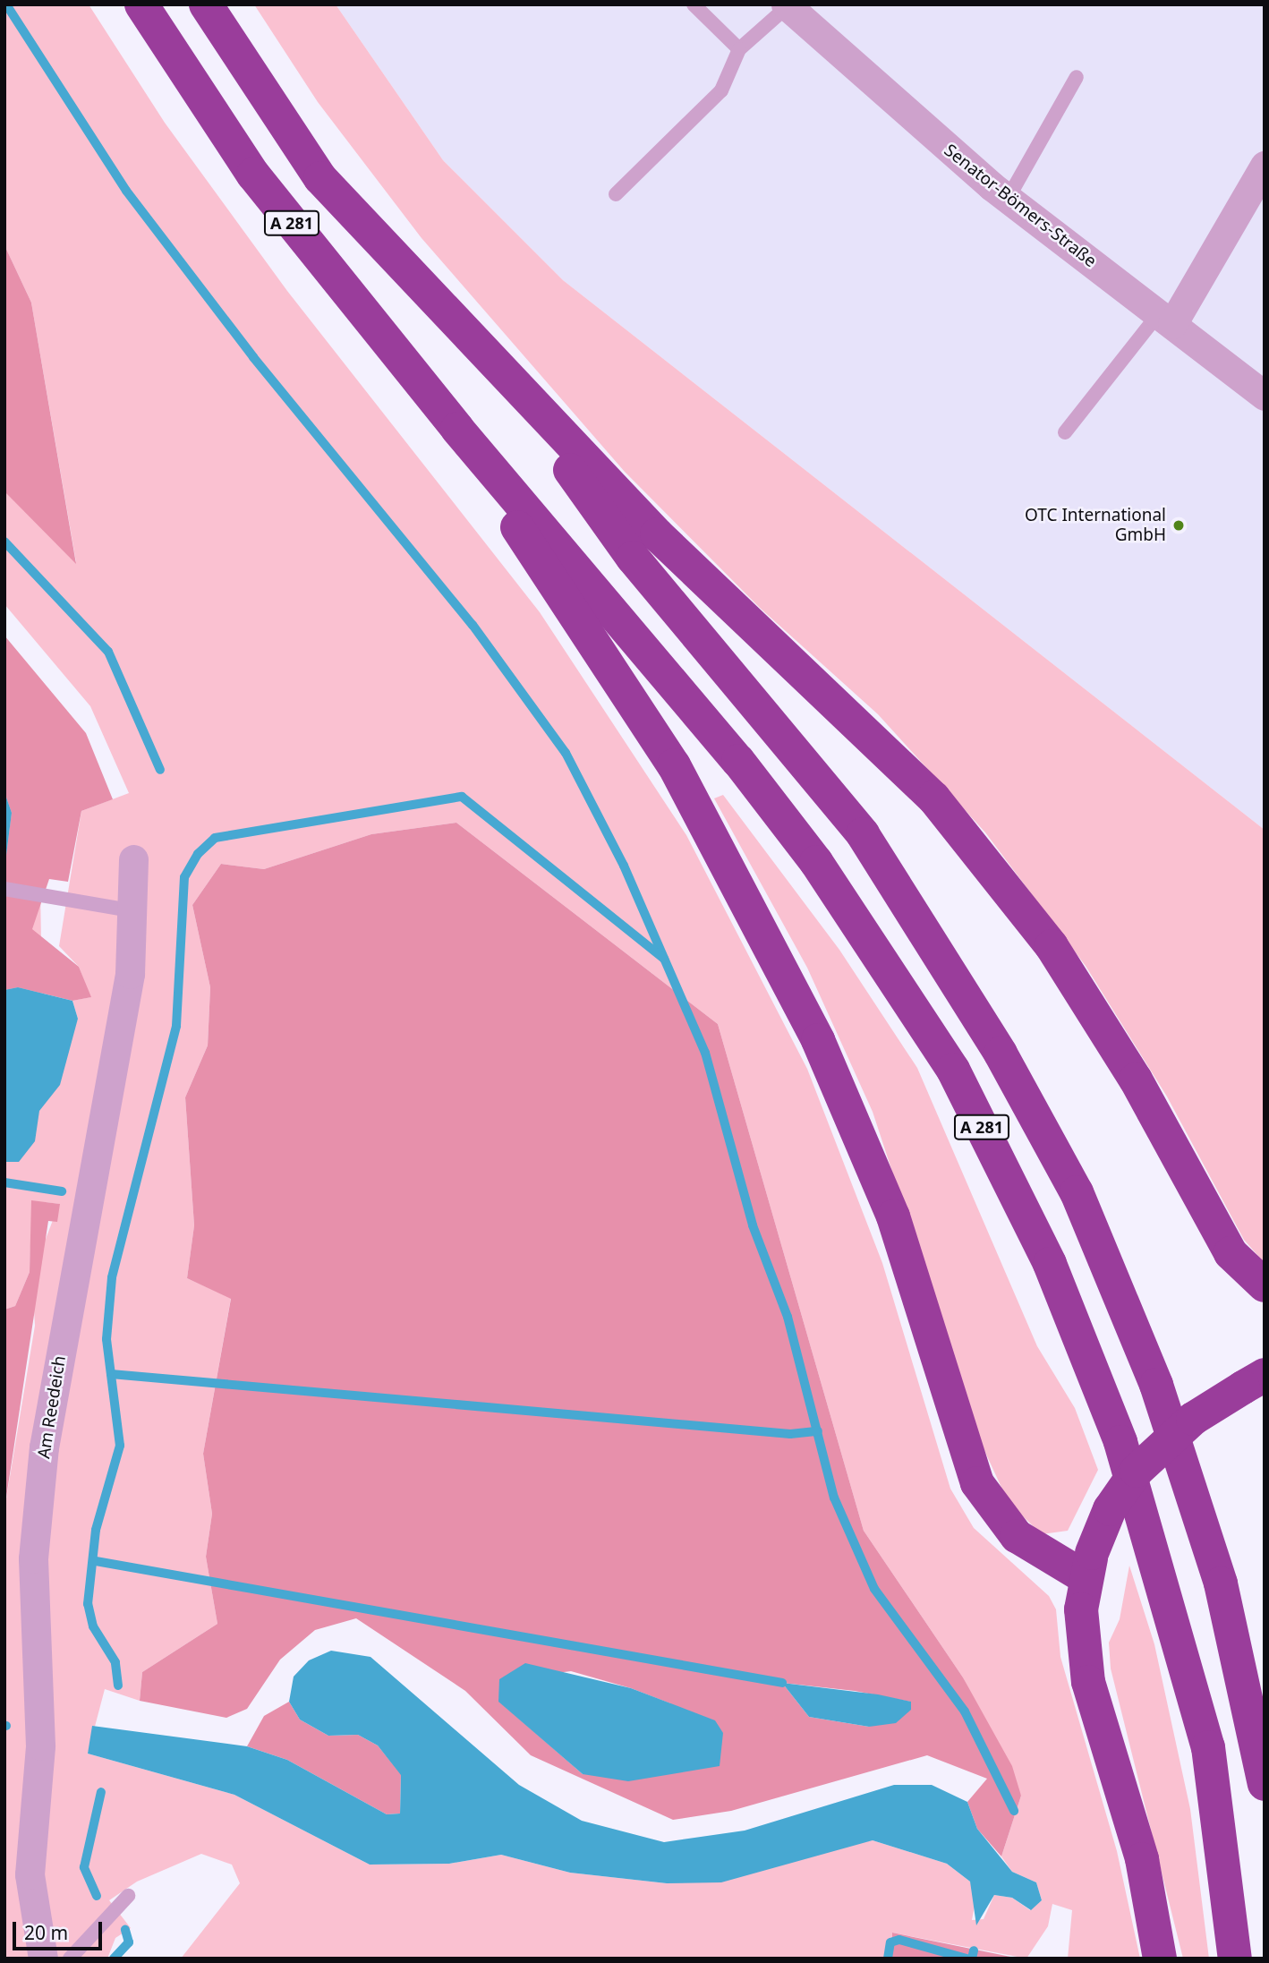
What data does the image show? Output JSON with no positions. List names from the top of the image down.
{
  "streets": {
    "highway": ["A 281"],
    "street": ["Senator-Bömers-Straße", "Am Reedeich"]
  },
  "places": ["OTC International GmbH"],
  "scale_bar": "20 m"
}
